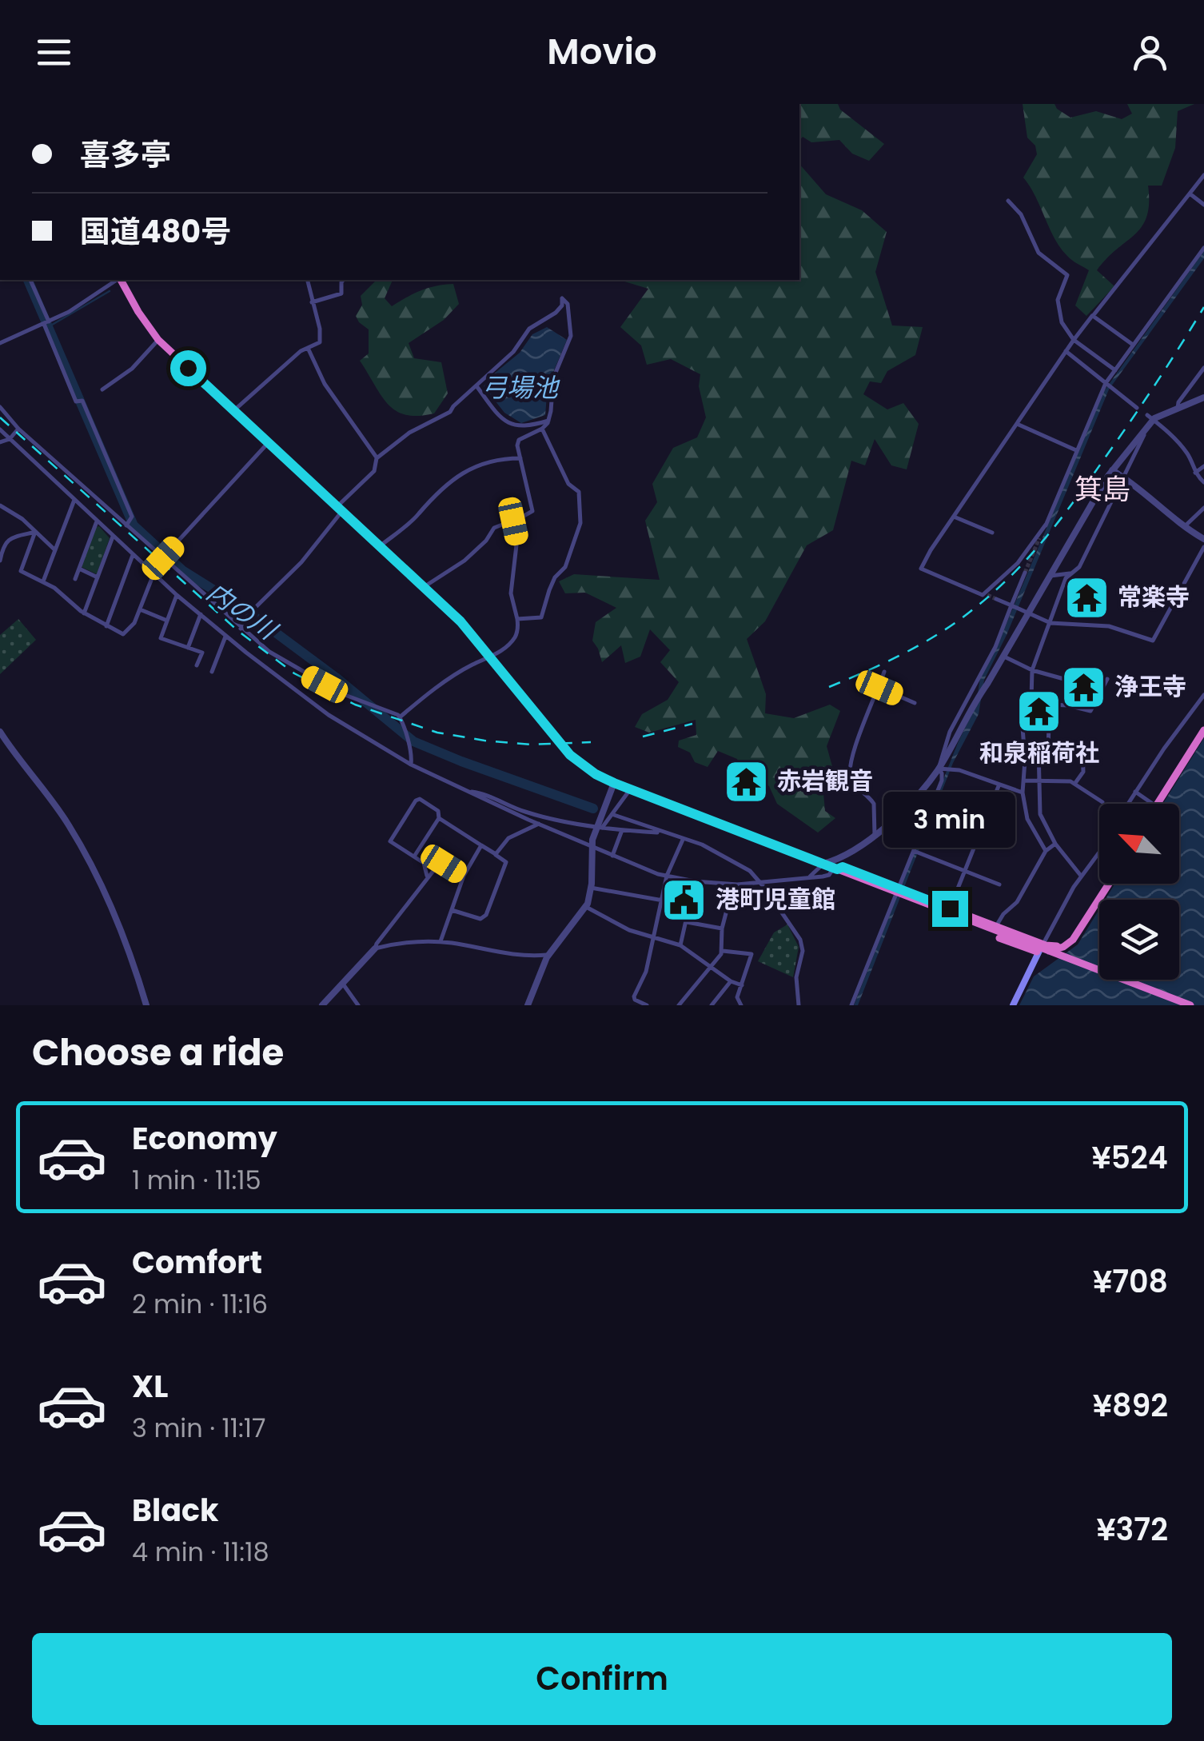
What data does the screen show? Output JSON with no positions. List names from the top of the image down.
{
  "districts": ["箕島"],
  "water": ["弓場池", "内の川"],
  "places": {
    "temple": [
      "常楽寺",
      "浄王寺",
      "和泉稲荷社",
      "赤岩観音"
    ],
    "public building": ["港町児童館"]
  },
  "north": "top left",
  "page": {
    "header": "Movio",
    "banner": ["喜多亭", "国道480号"],
    "bubble": "3 min",
    "heading": "Choose a ride",
    "list": [
      {
        "name": "Economy",
        "note": "1 min · 11:15",
        "value": "¥524"
      },
      {
        "name": "Comfort",
        "note": "2 min · 11:16",
        "value": "¥708"
      },
      {
        "name": "XL",
        "note": "3 min · 11:17",
        "value": "¥892"
      },
      {
        "name": "Black",
        "note": "4 min · 11:18",
        "value": "¥372"
      }
    ],
    "buttons": "Confirm"
  }
}
